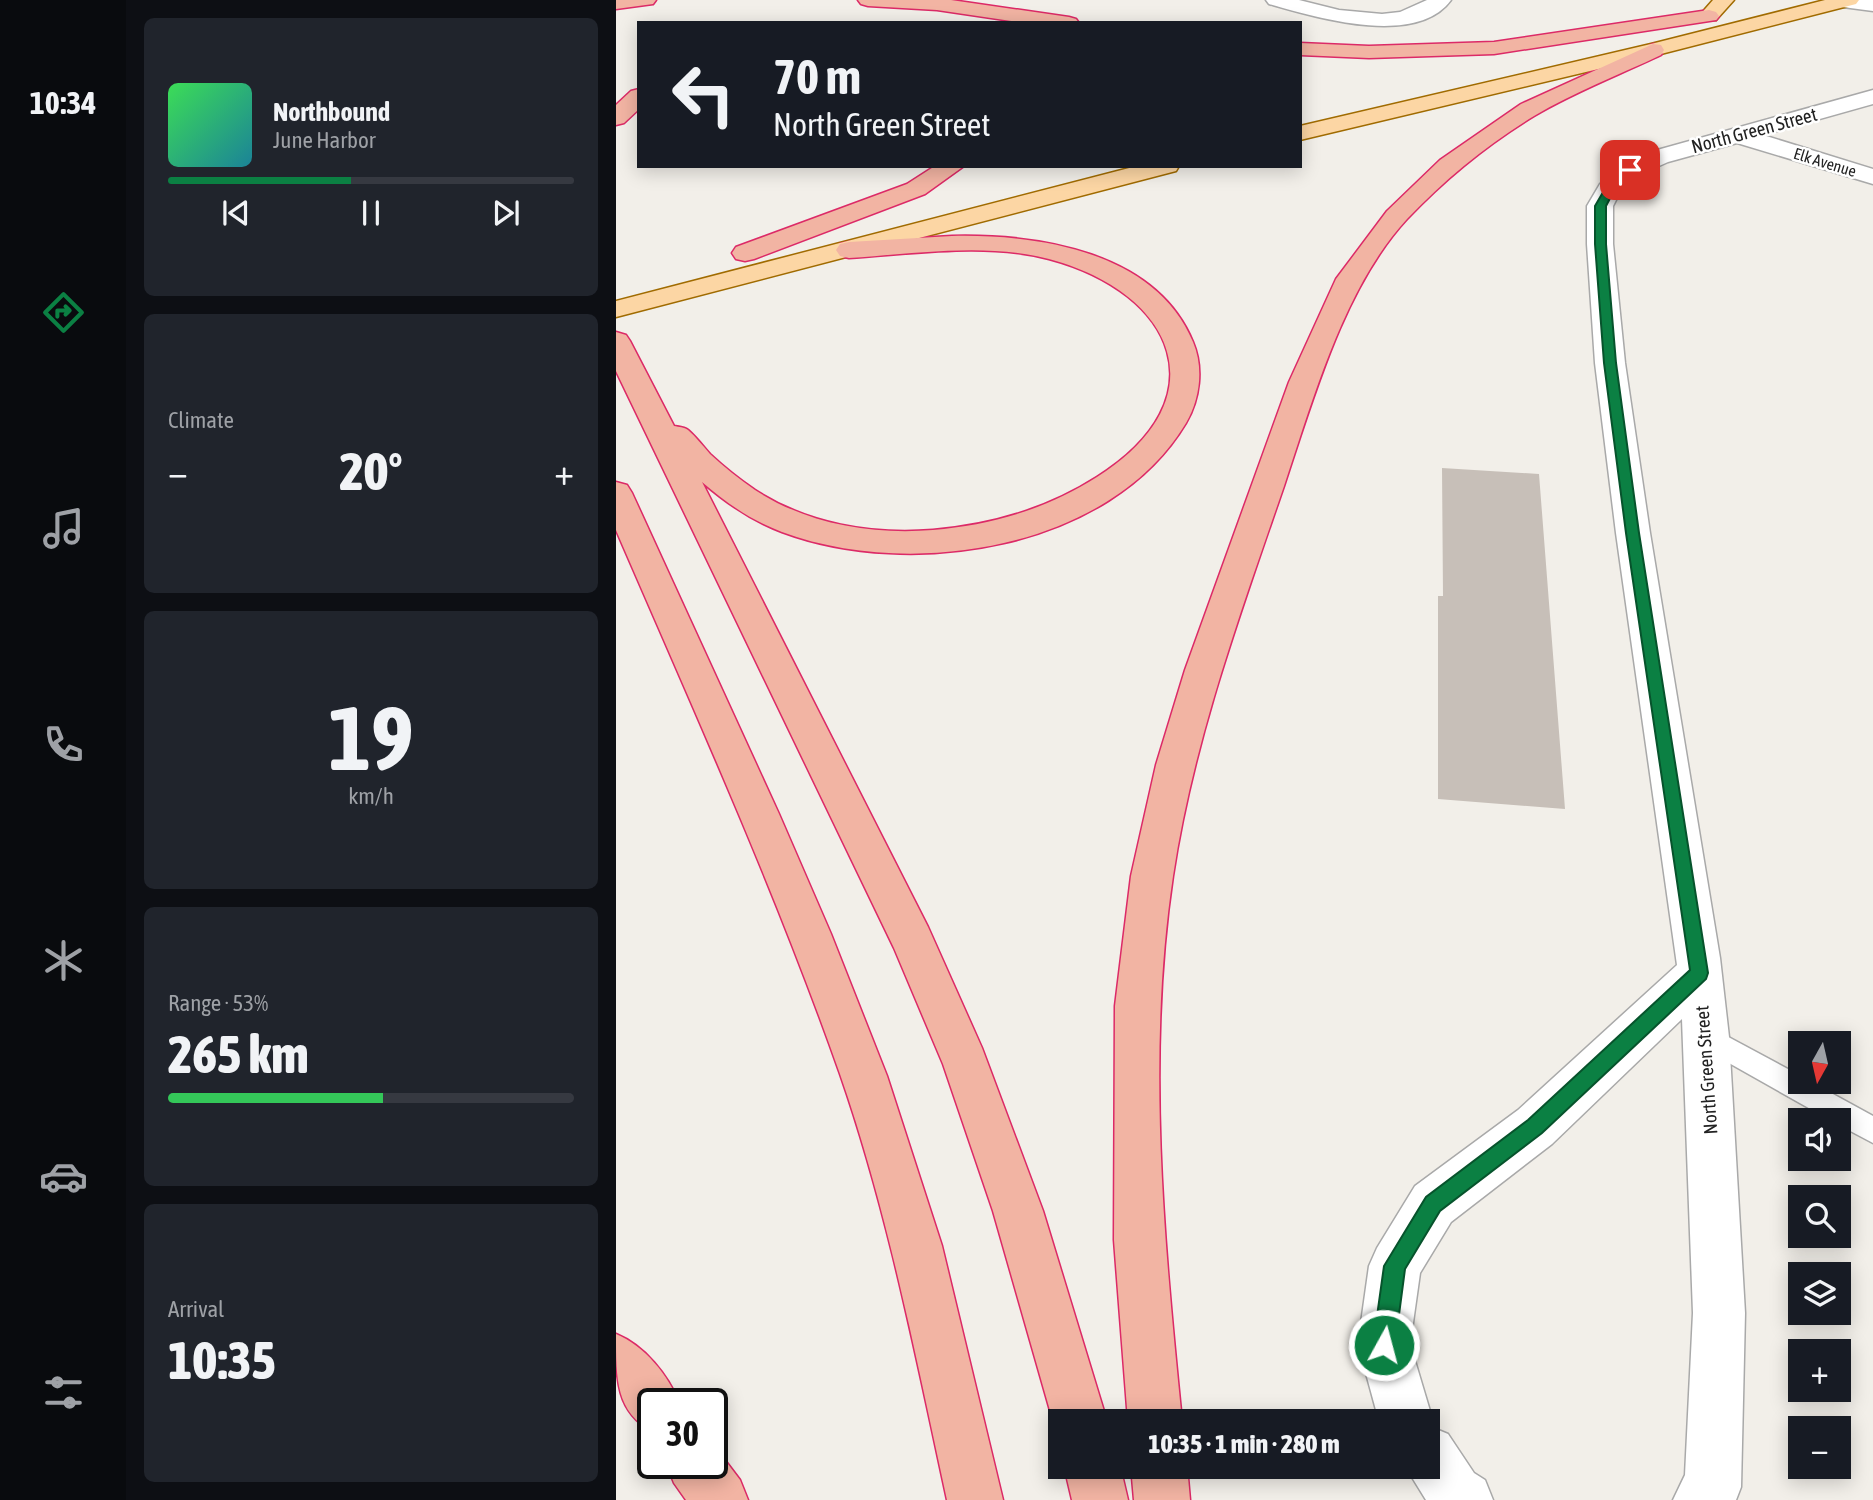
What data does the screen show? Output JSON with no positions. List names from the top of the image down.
{
  "streets": {
    "street": ["North Green Street", "Elk Avenue"]
  },
  "crossings": [
    ["North Green Street", "Elk Avenue"]
  ],
  "north": "bottom",
  "page": {
    "tabs": "10:34",
    "turn": ["70 m", "North Green Street"],
    "song": ["Northbound", "June Harbor"],
    "tile": [
      "Climate",
      ["19", "km/h"],
      ["Range · 53%", "265 km"],
      ["Arrival", "10:35"]
    ],
    "heat": ["−", "20°", "+"],
    "map_buttons": ["+", "−"],
    "limit": "30",
    "trip": "10:35 · 1 min · 280 m"
  }
}
